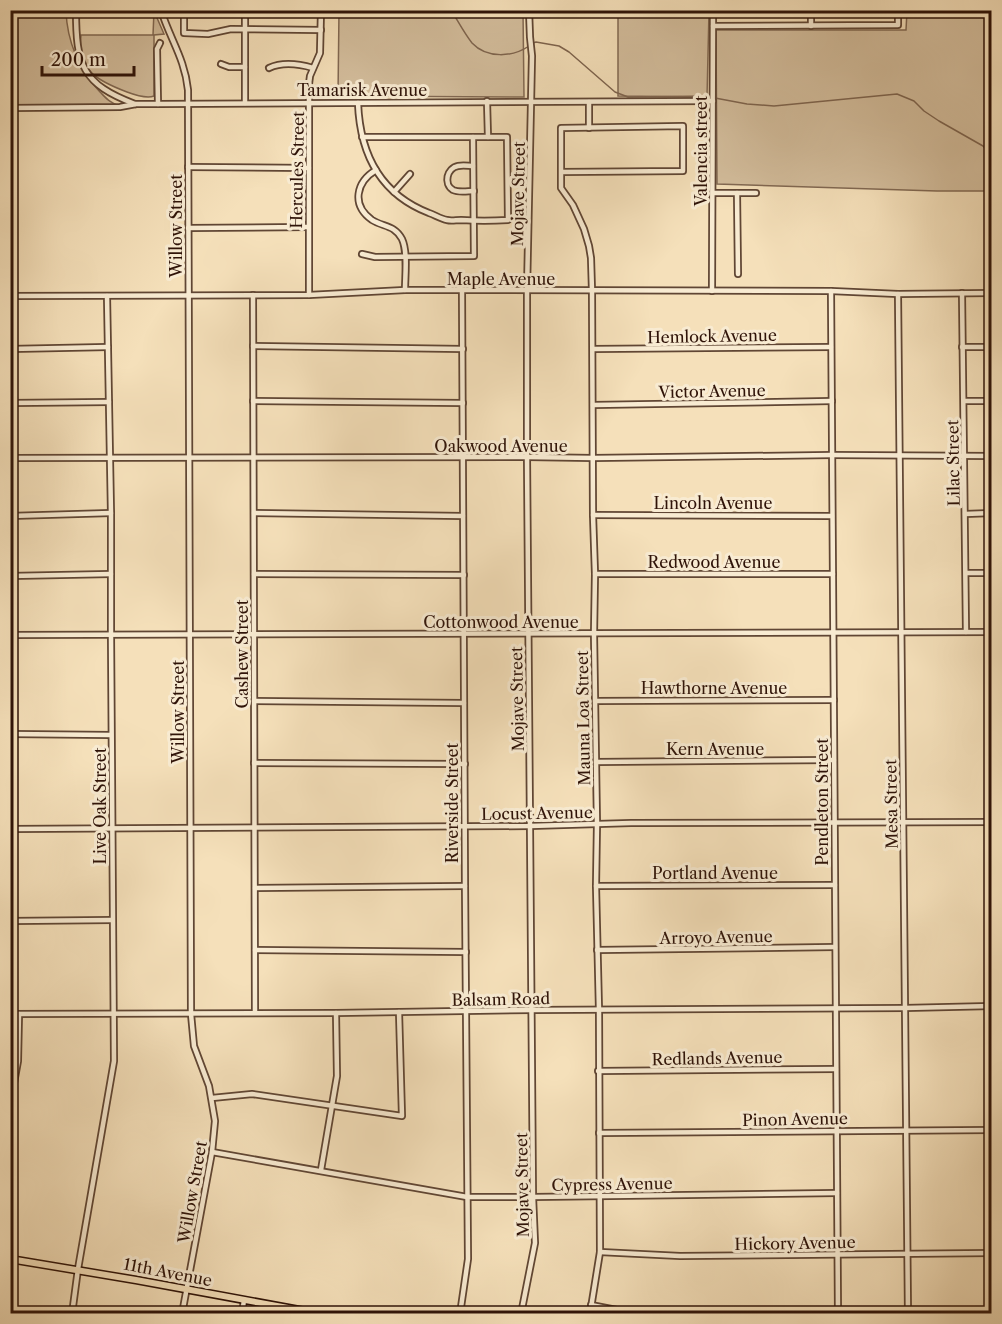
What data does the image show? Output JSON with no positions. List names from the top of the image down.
{
  "streets": {
    "main road": ["11th Avenue"],
    "street": [
      "Tamarisk Avenue",
      "Valencia street",
      "Hercules Street",
      "Mojave Street",
      "Willow Street",
      "Maple Avenue",
      "Hemlock Avenue",
      "Victor Avenue",
      "Oakwood Avenue",
      "Lilac Street",
      "Lincoln Avenue",
      "Redwood Avenue",
      "Cottonwood Avenue",
      "Cashew Street",
      "Hawthorne Avenue",
      "Mauna Loa Street",
      "Kern Avenue",
      "Pendleton Street",
      "Riverside Street",
      "Mesa Street",
      "Live Oak Street",
      "Locust Avenue",
      "Portland Avenue",
      "Arroyo Avenue",
      "Balsam Road",
      "Redlands Avenue",
      "Pinon Avenue",
      "Cypress Avenue",
      "Hickory Avenue"
    ]
  },
  "crossings": [
    ["Tamarisk Avenue", "Valencia street"],
    ["Tamarisk Avenue", "Hercules Street"],
    ["Tamarisk Avenue", "Mojave Street"],
    ["Tamarisk Avenue", "Willow Street"],
    ["Valencia street", "Maple Avenue"],
    ["Hercules Street", "Maple Avenue"],
    ["Mojave Street", "Maple Avenue"],
    ["Mojave Street", "Oakwood Avenue"],
    ["Mojave Street", "Cottonwood Avenue"],
    ["Mojave Street", "Locust Avenue"],
    ["Mojave Street", "Balsam Road"],
    ["Mojave Street", "Cypress Avenue"],
    ["Willow Street", "Maple Avenue"],
    ["Willow Street", "Oakwood Avenue"],
    ["Willow Street", "Cottonwood Avenue"],
    ["Willow Street", "Locust Avenue"],
    ["Willow Street", "Balsam Road"],
    ["Willow Street", "Cypress Avenue"],
    ["Willow Street", "11th Avenue"],
    ["Maple Avenue", "Lilac Street"],
    ["Maple Avenue", "Cashew Street"],
    ["Maple Avenue", "Mauna Loa Street"],
    ["Maple Avenue", "Pendleton Street"],
    ["Maple Avenue", "Riverside Street"],
    ["Maple Avenue", "Mesa Street"],
    ["Maple Avenue", "Live Oak Street"],
    ["Hemlock Avenue", "Mauna Loa Street"],
    ["Hemlock Avenue", "Pendleton Street"],
    ["Victor Avenue", "Mauna Loa Street"],
    ["Victor Avenue", "Pendleton Street"],
    ["Oakwood Avenue", "Lilac Street"],
    ["Oakwood Avenue", "Cashew Street"],
    ["Oakwood Avenue", "Mauna Loa Street"],
    ["Oakwood Avenue", "Pendleton Street"],
    ["Oakwood Avenue", "Riverside Street"],
    ["Oakwood Avenue", "Mesa Street"],
    ["Oakwood Avenue", "Live Oak Street"],
    ["Lilac Street", "Cottonwood Avenue"],
    ["Lincoln Avenue", "Mauna Loa Street"],
    ["Lincoln Avenue", "Pendleton Street"],
    ["Redwood Avenue", "Mauna Loa Street"],
    ["Redwood Avenue", "Pendleton Street"],
    ["Cottonwood Avenue", "Cashew Street"],
    ["Cottonwood Avenue", "Mauna Loa Street"],
    ["Cottonwood Avenue", "Pendleton Street"],
    ["Cottonwood Avenue", "Riverside Street"],
    ["Cottonwood Avenue", "Mesa Street"],
    ["Cottonwood Avenue", "Live Oak Street"],
    ["Cashew Street", "Locust Avenue"],
    ["Cashew Street", "Balsam Road"],
    ["Hawthorne Avenue", "Mauna Loa Street"],
    ["Hawthorne Avenue", "Pendleton Street"],
    ["Mauna Loa Street", "Kern Avenue"],
    ["Mauna Loa Street", "Locust Avenue"],
    ["Mauna Loa Street", "Portland Avenue"],
    ["Mauna Loa Street", "Arroyo Avenue"],
    ["Mauna Loa Street", "Balsam Road"],
    ["Mauna Loa Street", "Redlands Avenue"],
    ["Mauna Loa Street", "Pinon Avenue"],
    ["Mauna Loa Street", "Cypress Avenue"],
    ["Mauna Loa Street", "Hickory Avenue"],
    ["Kern Avenue", "Pendleton Street"],
    ["Pendleton Street", "Locust Avenue"],
    ["Pendleton Street", "Portland Avenue"],
    ["Pendleton Street", "Arroyo Avenue"],
    ["Pendleton Street", "Balsam Road"],
    ["Pendleton Street", "Redlands Avenue"],
    ["Pendleton Street", "Pinon Avenue"],
    ["Pendleton Street", "Cypress Avenue"],
    ["Pendleton Street", "Hickory Avenue"],
    ["Riverside Street", "Locust Avenue"],
    ["Riverside Street", "Balsam Road"],
    ["Riverside Street", "Cypress Avenue"],
    ["Mesa Street", "Locust Avenue"],
    ["Mesa Street", "Balsam Road"],
    ["Mesa Street", "Pinon Avenue"],
    ["Mesa Street", "Hickory Avenue"],
    ["Live Oak Street", "Locust Avenue"],
    ["Live Oak Street", "Balsam Road"],
    ["Live Oak Street", "11th Avenue"]
  ],
  "scale_bar": "200 m"
}
